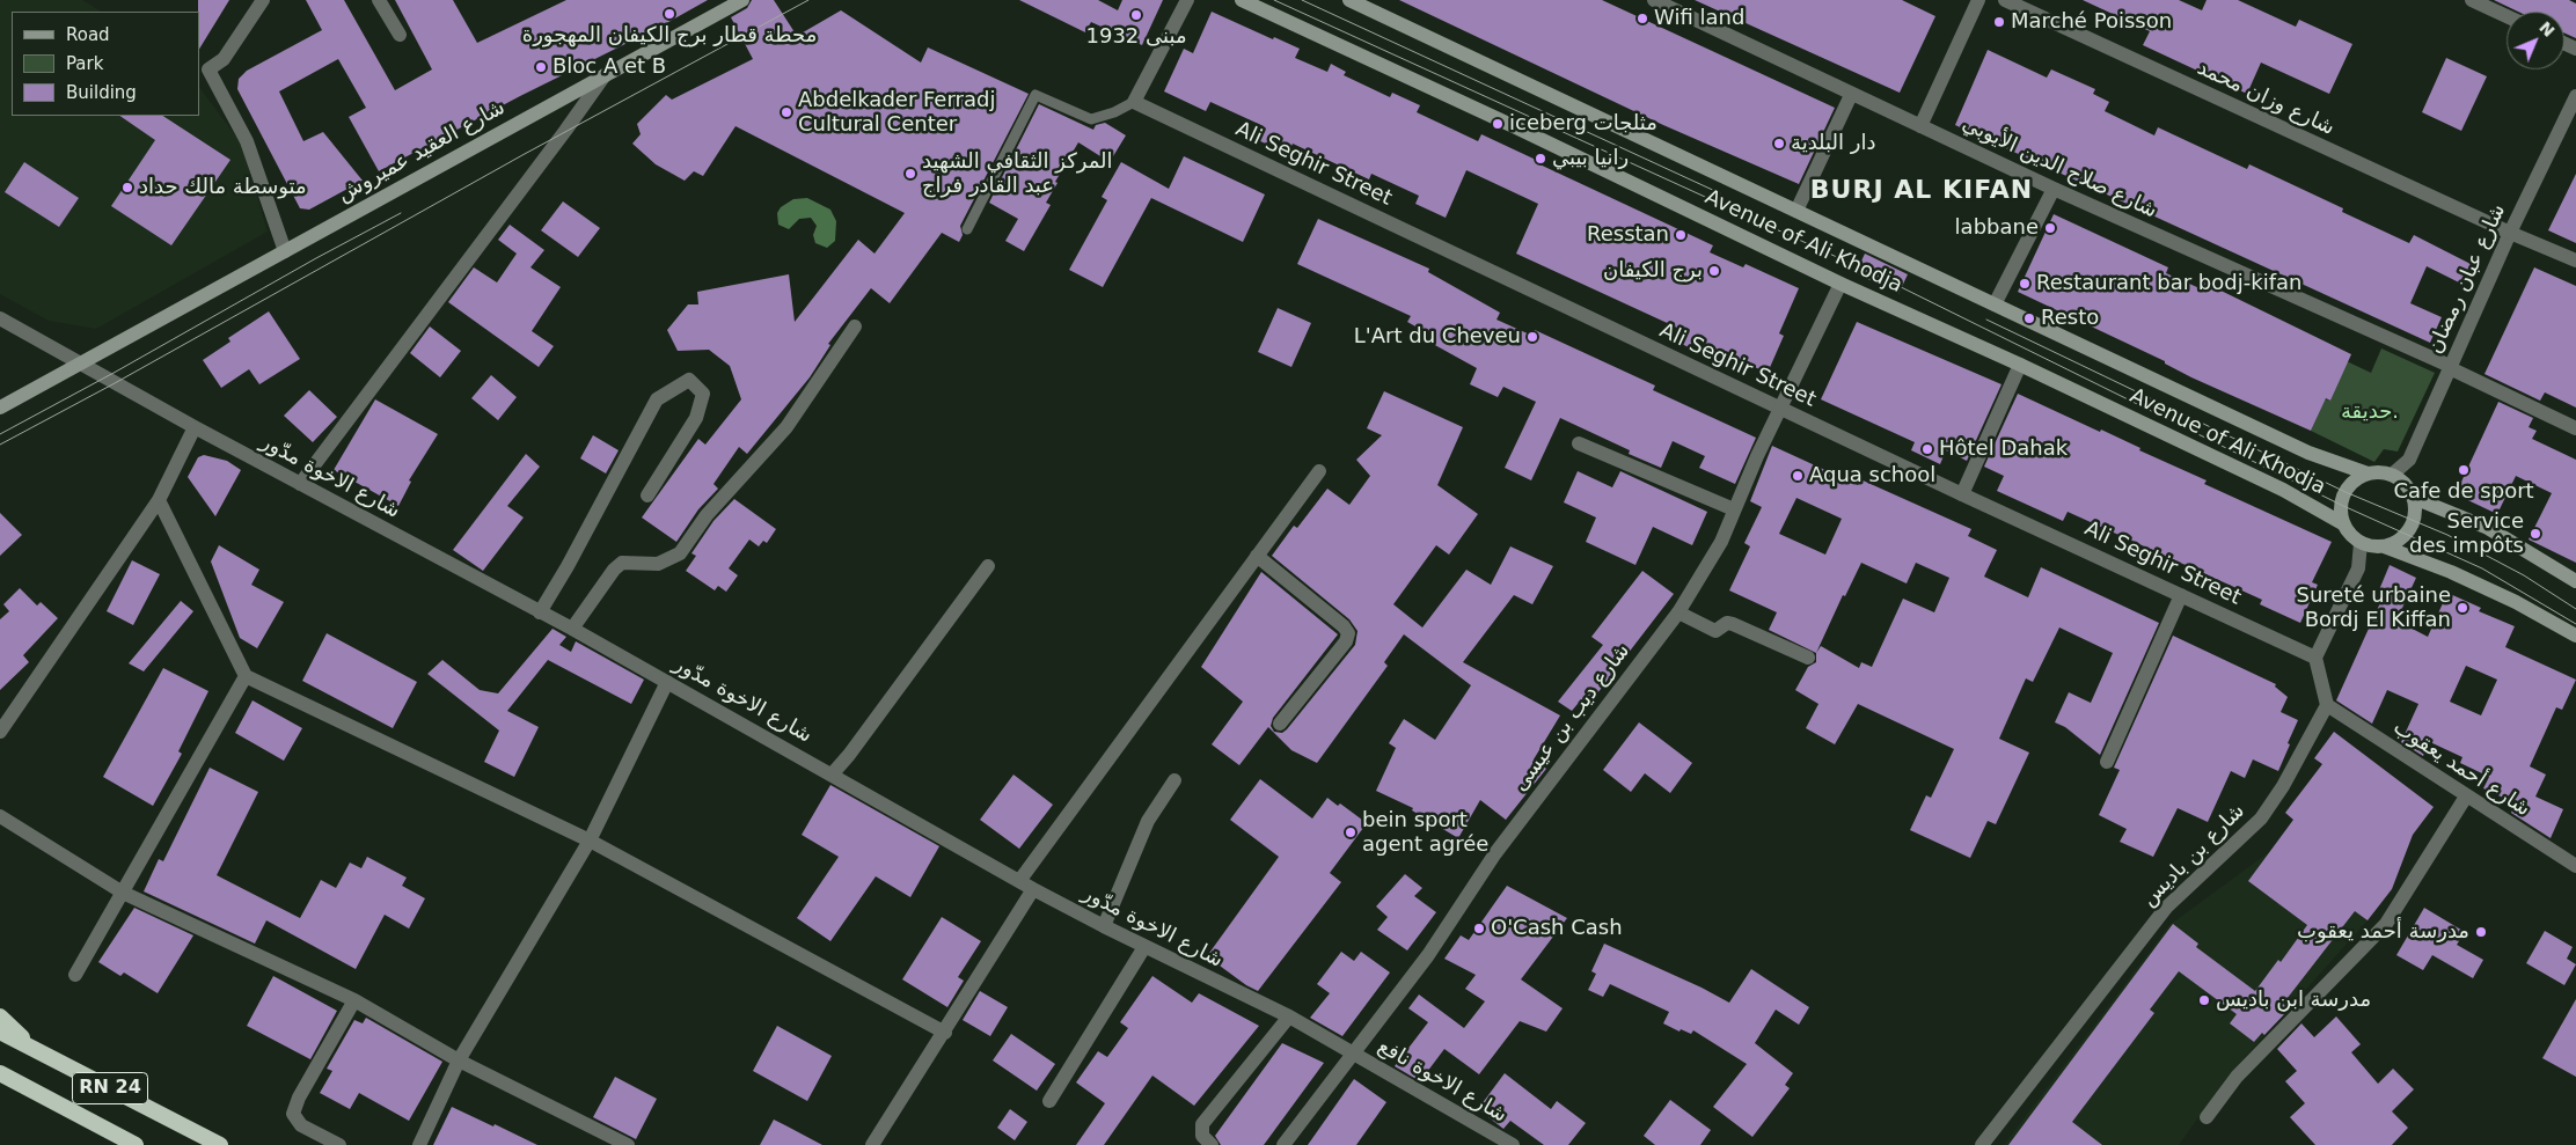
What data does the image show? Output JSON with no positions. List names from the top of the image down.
{
  "streets": {
    "highway": ["RN 24"],
    "main road": ["شارع العقيد عميروش", "Avenue of Ali Khodja"],
    "street": [
      "شارع وزان محمد",
      "Ali Seghir Street",
      "شارع صلاح الدين الأيوبي",
      "شارع عبان رمضان",
      "شارع الاخوة مدّور",
      "شارع ديب بن عيسى",
      "شارع أحمد يعقوب",
      "شارع بن باديس",
      "شارع الاخوة نافع"
    ]
  },
  "crossings": [
    ["شارع وزان محمد", "شارع عبان رمضان"],
    ["شارع العقيد عميروش", "شارع الاخوة مدّور"],
    ["Ali Seghir Street", "شارع ديب بن عيسى"],
    ["شارع صلاح الدين الأيوبي", "شارع عبان رمضان"],
    ["Avenue of Ali Khodja", "شارع عبان رمضان"],
    ["Avenue of Ali Khodja", "شارع ديب بن عيسى"],
    ["شارع الاخوة مدّور", "شارع ديب بن عيسى"],
    ["شارع الاخوة مدّور", "شارع الاخوة نافع"],
    ["شارع ديب بن عيسى", "شارع الاخوة نافع"],
    ["شارع أحمد يعقوب", "شارع بن باديس"]
  ],
  "districts": ["BURJ AL KIFAN"],
  "parks": ["حديقة."],
  "places": [
    "محطة قطار برج الكيفان المهجورة",
    "مبنى 1932",
    "Wifi land",
    "Marché Poisson",
    "Bloc A et B",
    "Abdelkader Ferradj Cultural Center",
    "iceberg مثلجات",
    "دار البلدية",
    "رانيا بيبي",
    "المركز الثقافي الشهيد عبد القادر فراج",
    "متوسطة مالك حداد",
    "labbane",
    "Resstan",
    "برج الكيفان",
    "Restaurant bar bodj-kifan",
    "Resto",
    "L'Art du Cheveu",
    "Hôtel Dahak",
    "Cafe de sport",
    "Aqua school",
    "Service des impôts",
    "Sureté urbaine Bordj El Kiffan",
    "bein sport agent agrée",
    "O'Cash Cash",
    "مدرسة أحمد يعقوب",
    "مدرسة ابن باديس"
  ],
  "legend": ["Road", "Park", "Building"],
  "north": "top right"
}
